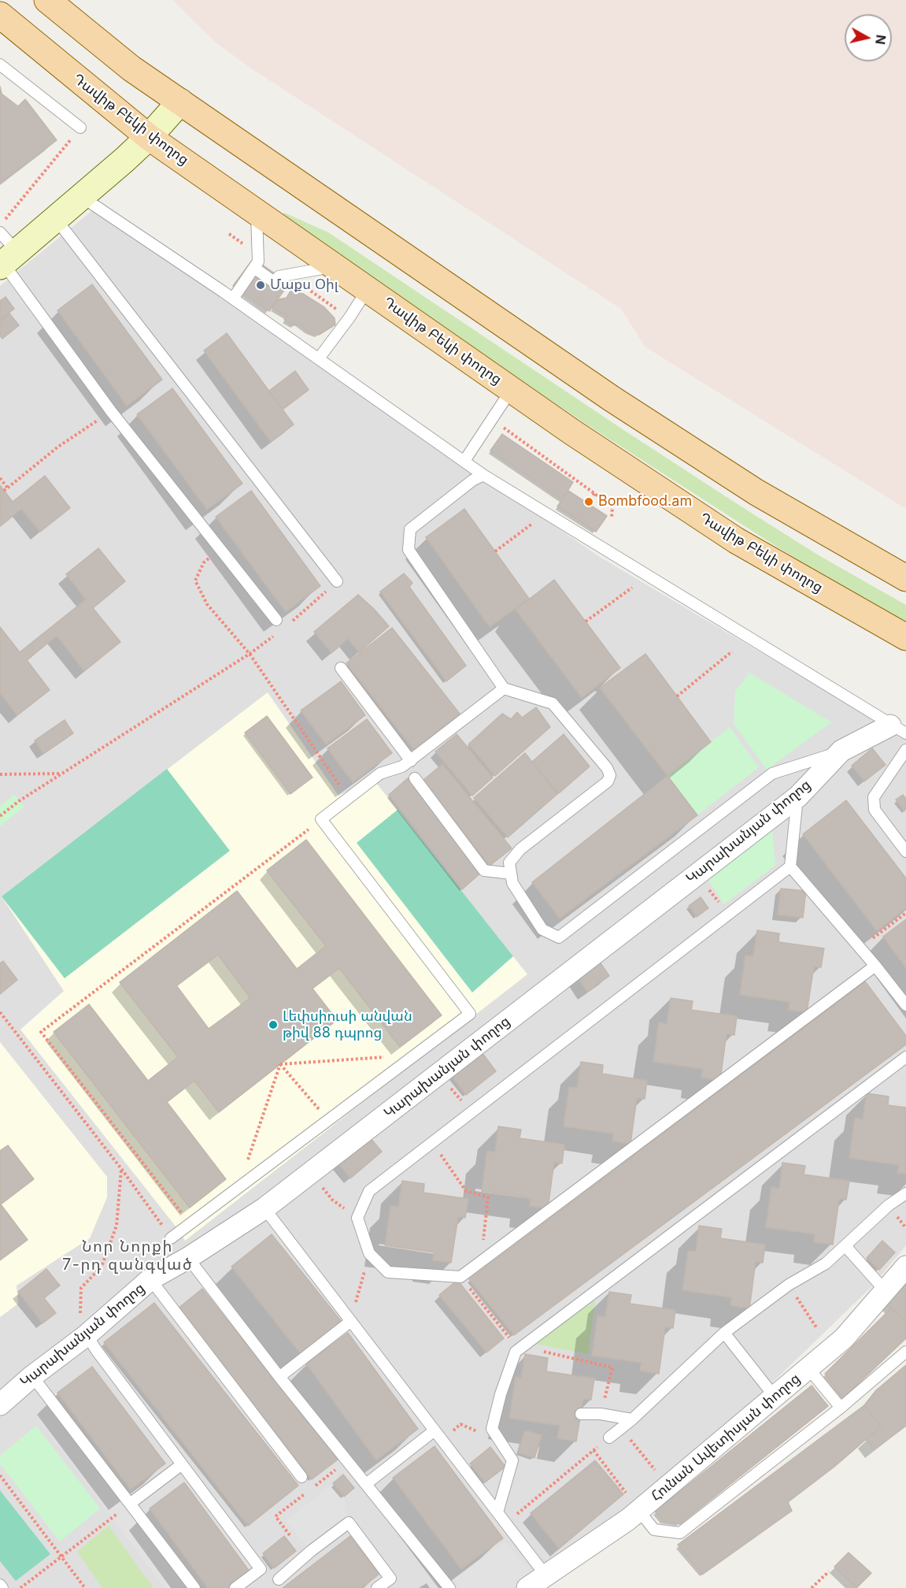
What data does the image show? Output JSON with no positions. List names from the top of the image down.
{
  "streets": {
    "main road": ["Դավիթ Բեկի փողոց"],
    "street": ["Կարախանյան փողոց", "Հունան Ավետիսյան փողոց"]
  },
  "districts": ["Նոր Նորքի 7-րդ զանգված"],
  "places": ["Մաքս Օիլ", "Bombfood.am", "Լեփսիուսի անվան թիվ 88 դպրոց"],
  "north": "right"
}
